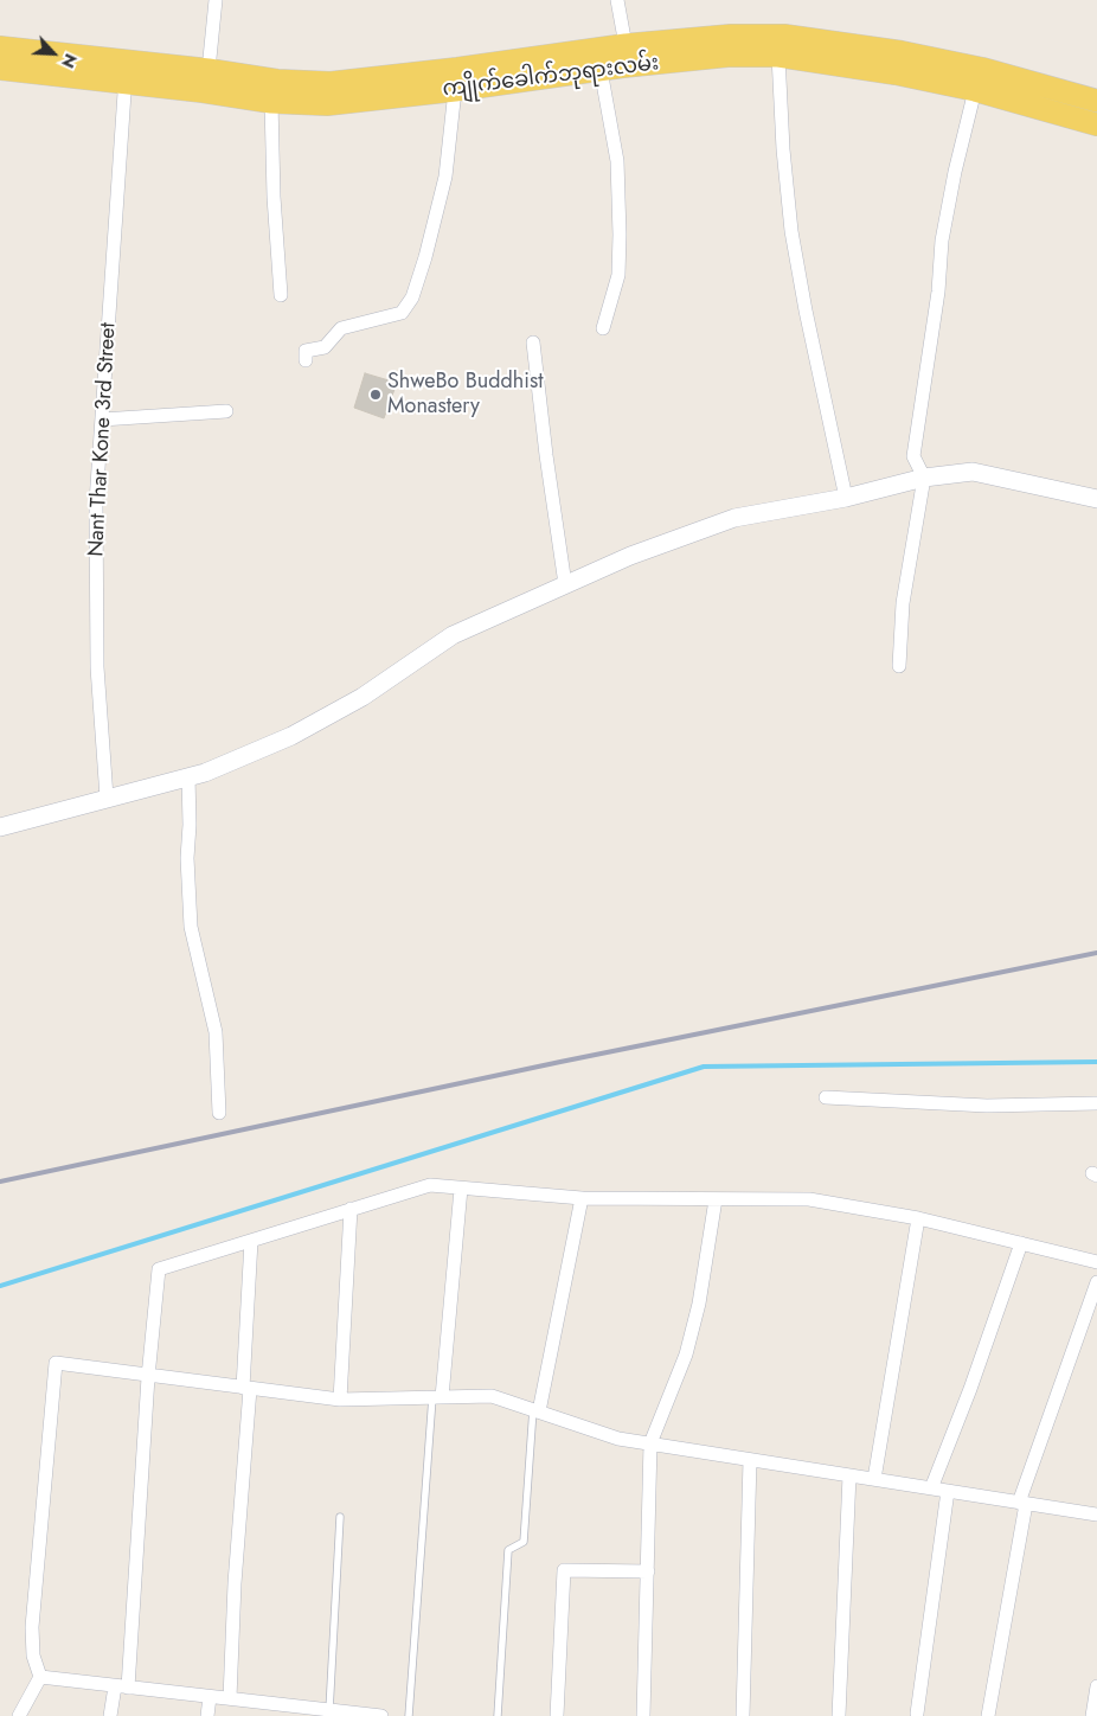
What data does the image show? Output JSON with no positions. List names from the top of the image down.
{
  "streets": {
    "main road": ["ကျိုက်ခေါက်ဘုရားလမ်း"],
    "street": ["Nant Thar Kone 3rd Street"]
  },
  "crossings": [
    ["ကျိုက်ခေါက်ဘုရားလမ်း", "Nant Thar Kone 3rd Street"]
  ],
  "places": ["ShweBo Buddhist Monastery"],
  "north": "bottom right"
}
